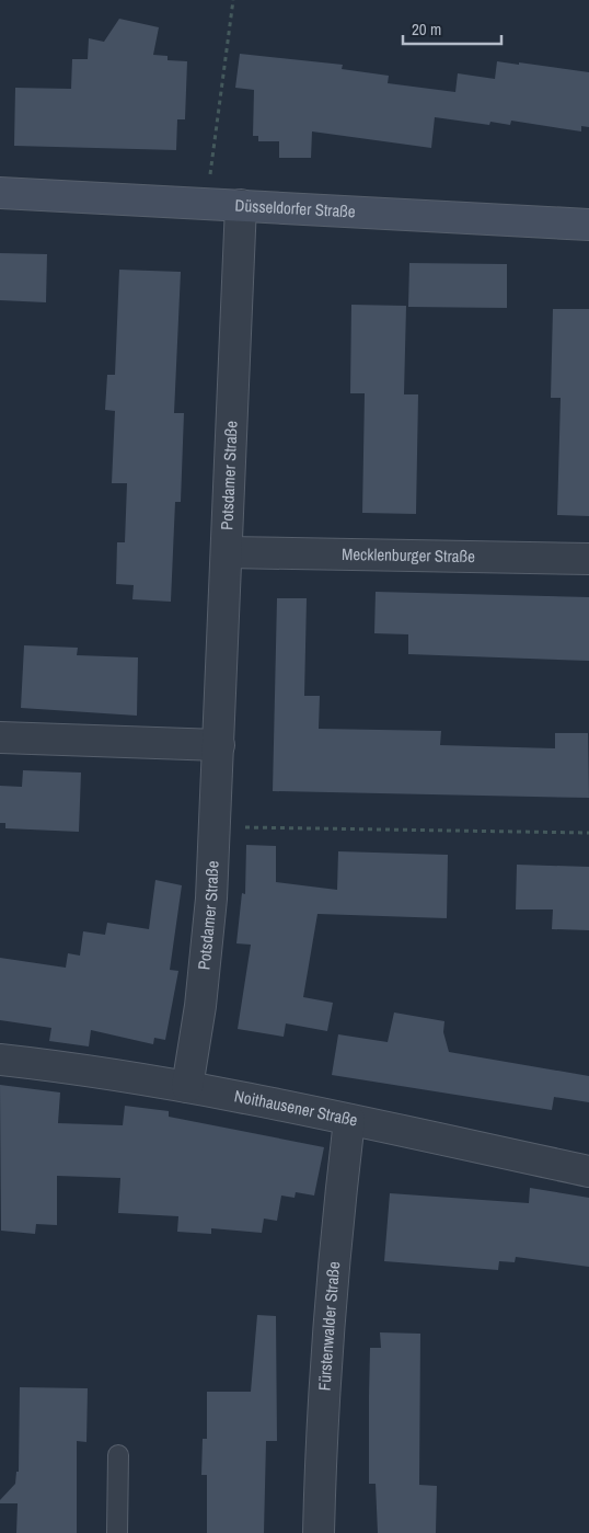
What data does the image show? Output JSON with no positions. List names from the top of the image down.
{
  "streets": {
    "street": [
      "Düsseldorfer Straße",
      "Potsdamer Straße",
      "Mecklenburger Straße",
      "Noithausener Straße",
      "Fürstenwalder Straße"
    ]
  },
  "crossings": [
    ["Düsseldorfer Straße", "Potsdamer Straße"],
    ["Potsdamer Straße", "Mecklenburger Straße"],
    ["Potsdamer Straße", "Noithausener Straße"],
    ["Noithausener Straße", "Fürstenwalder Straße"]
  ],
  "scale_bar": "20 m"
}
